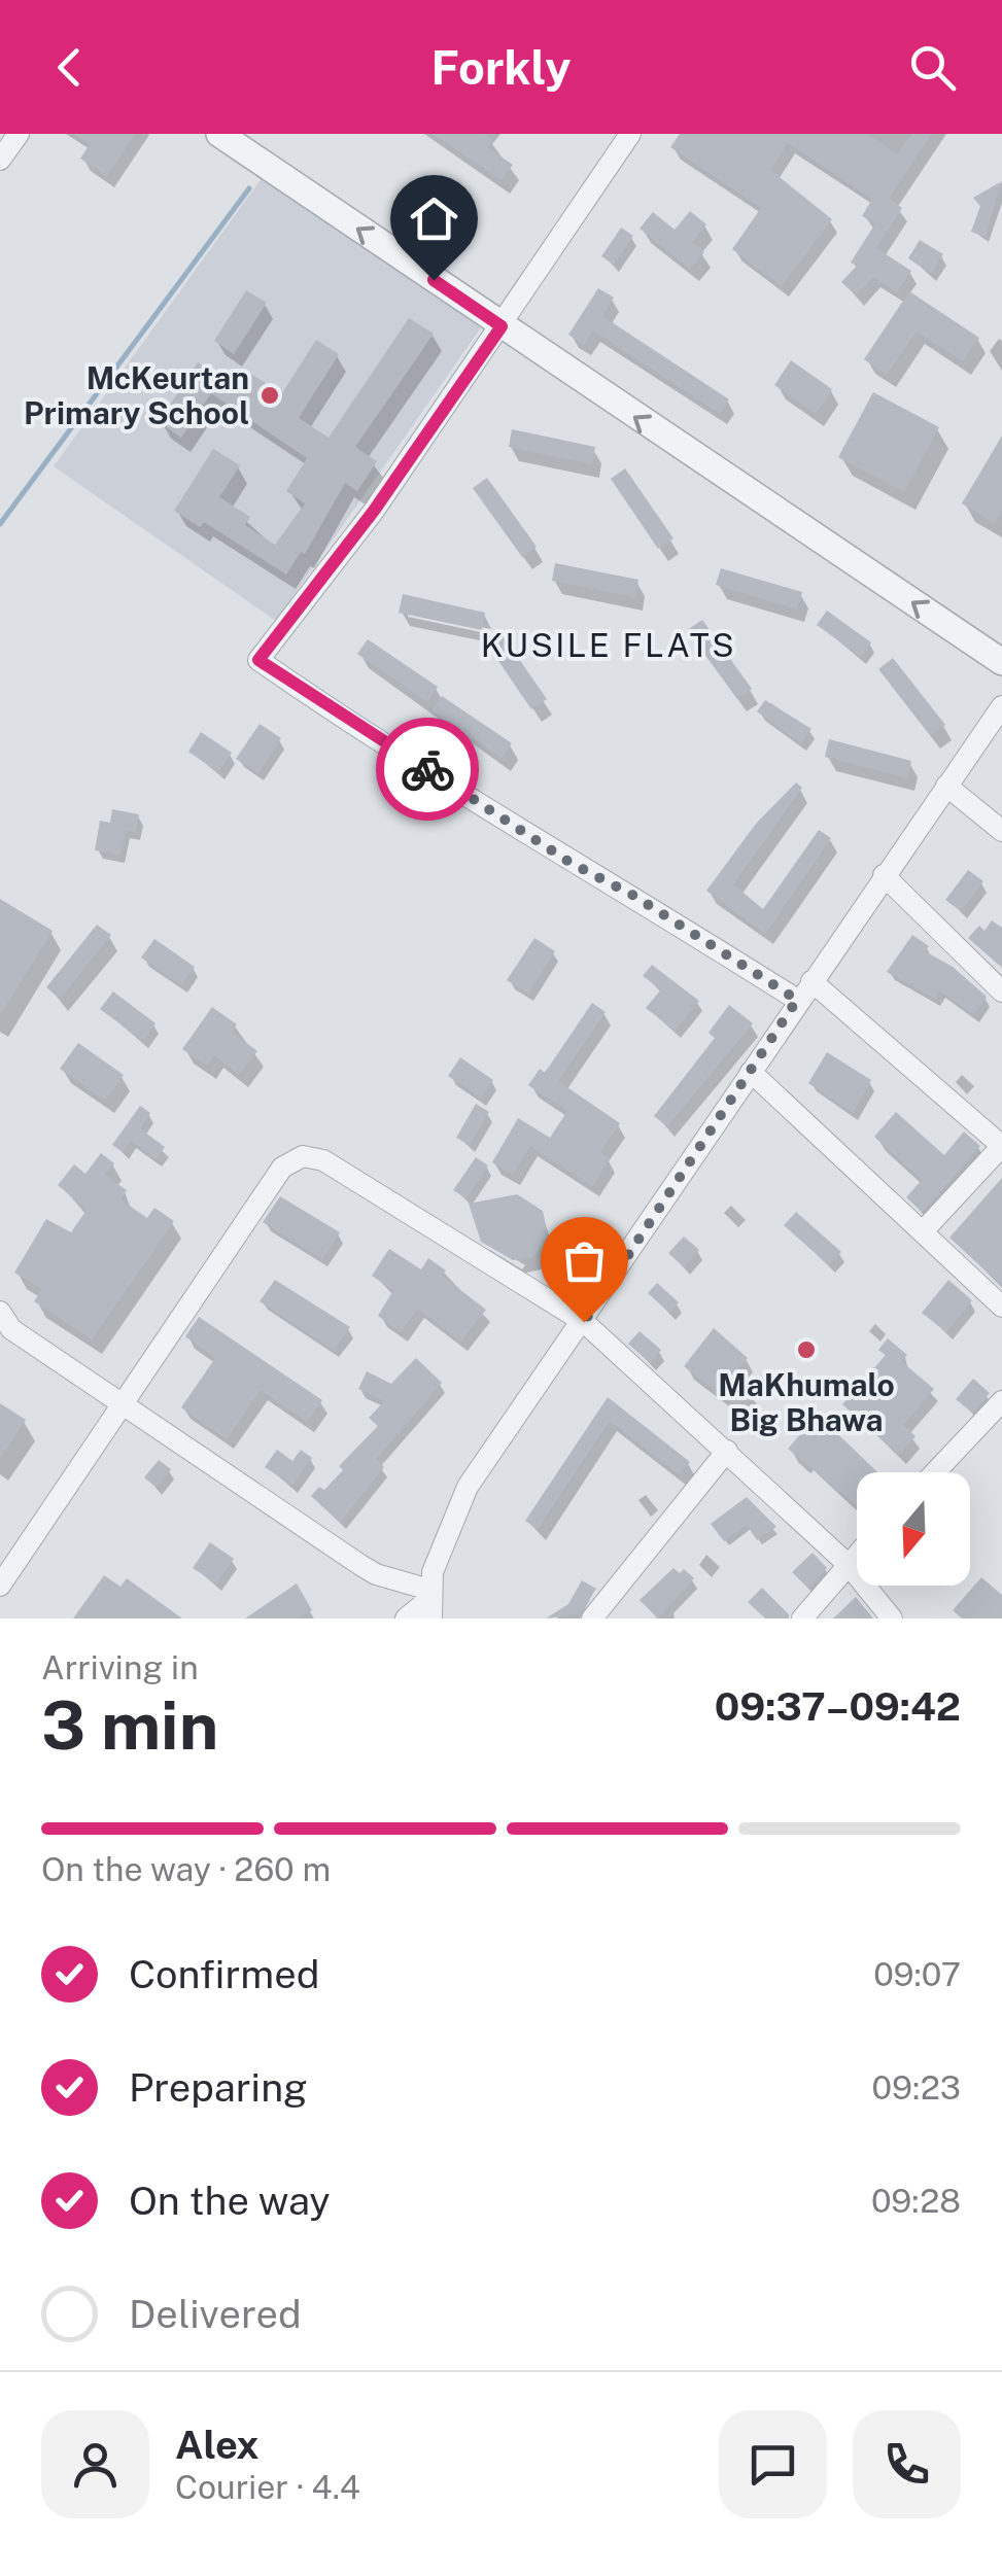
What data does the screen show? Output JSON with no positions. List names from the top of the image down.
{
  "districts": ["KUSILE FLATS"],
  "places": ["McKeurtan Primary School", "MaKhumalo Big Bhawa"],
  "north": "bottom",
  "page": {
    "header": "Forkly",
    "heading": ["3 min", "Arriving in", "09:37–09:42"],
    "panel": ["Alex", "Courier · 4.4"],
    "bar": "On the way · 260 m",
    "list": [
      ["Confirmed", "09:07"],
      ["Preparing", "09:23"],
      ["On the way", "09:28"],
      "Delivered"
    ]
  }
}
